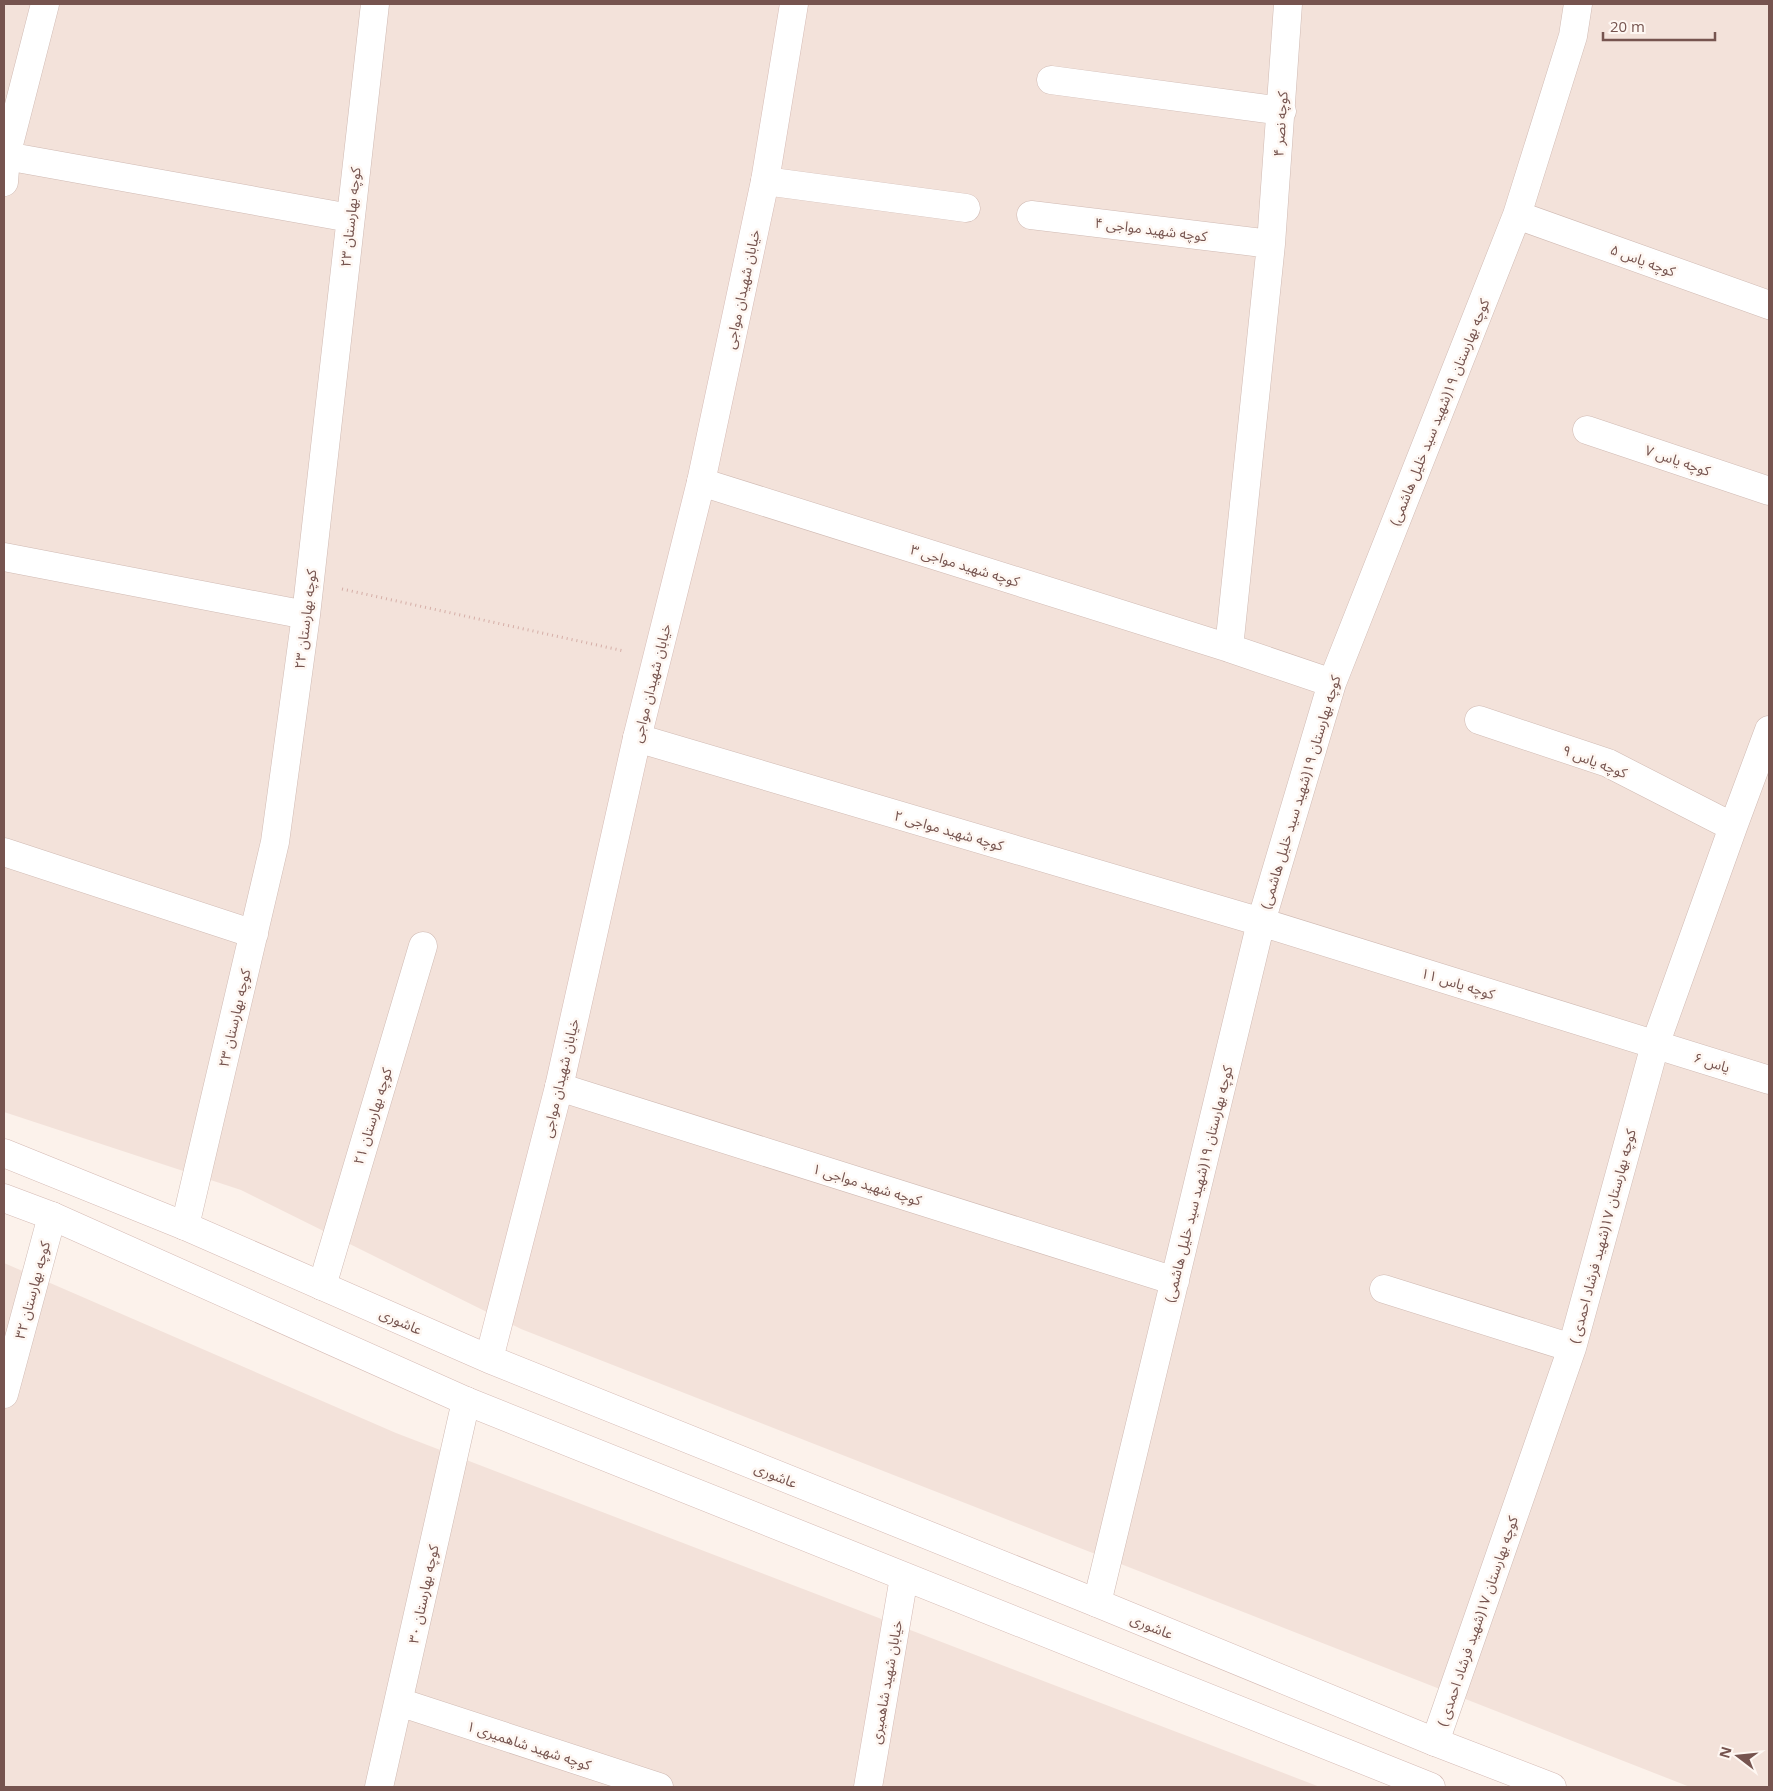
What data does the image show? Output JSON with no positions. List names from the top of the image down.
{
  "streets": {
    "street": [
      "کوچه نصر ۴",
      "کوچه بهارستان ۲۳",
      "کوچه شهید مواجی ۴",
      "کوچه یاس ۵",
      "خیابان شهیدان مواجی",
      "کوچه بهارستان ۱۹(شهید سید خلیل هاشمی)",
      "کوچه یاس ۷",
      "کوچه شهید مواجی ۳",
      "کوچه یاس ۹",
      "کوچه شهید مواجی ۲",
      "کوچه یاس ۱۱",
      "یاس ۶",
      "کوچه بهارستان ۲۱",
      "کوچه شهید مواجی ۱",
      "کوچه بهارستان ۱۷(شهید فرشاد احمدی )",
      "کوچه بهارستان ۳۲",
      "عاشوری",
      "کوچه بهارستان ۳۰",
      "خیابان شهید شاهمیری",
      "کوچه شهید شاهمیری ۱"
    ]
  },
  "crossings": [
    ["کوچه نصر ۴", "کوچه شهید مواجی ۴"],
    ["کوچه نصر ۴", "کوچه شهید مواجی ۳"],
    ["کوچه بهارستان ۲۳", "عاشوری"],
    ["کوچه یاس ۵", "کوچه بهارستان ۱۹(شهید سید خلیل هاشمی)"],
    ["خیابان شهیدان مواجی", "کوچه شهید مواجی ۳"],
    ["خیابان شهیدان مواجی", "کوچه شهید مواجی ۲"],
    ["خیابان شهیدان مواجی", "کوچه شهید مواجی ۱"],
    ["خیابان شهیدان مواجی", "عاشوری"],
    ["کوچه بهارستان ۱۹(شهید سید خلیل هاشمی)", "کوچه شهید مواجی ۳"],
    ["کوچه بهارستان ۱۹(شهید سید خلیل هاشمی)", "کوچه شهید مواجی ۲"],
    ["کوچه بهارستان ۱۹(شهید سید خلیل هاشمی)", "کوچه یاس ۱۱"],
    ["کوچه بهارستان ۱۹(شهید سید خلیل هاشمی)", "کوچه شهید مواجی ۱"],
    ["کوچه بهارستان ۱۹(شهید سید خلیل هاشمی)", "عاشوری"],
    ["کوچه یاس ۹", "کوچه بهارستان ۱۷(شهید فرشاد احمدی )"],
    ["کوچه شهید مواجی ۲", "کوچه یاس ۱۱"],
    ["کوچه یاس ۱۱", "یاس ۶"],
    ["کوچه یاس ۱۱", "کوچه بهارستان ۱۷(شهید فرشاد احمدی )"],
    ["یاس ۶", "کوچه بهارستان ۱۷(شهید فرشاد احمدی )"],
    ["کوچه بهارستان ۲۱", "عاشوری"],
    ["کوچه بهارستان ۱۷(شهید فرشاد احمدی )", "عاشوری"],
    ["کوچه بهارستان ۳۰", "کوچه شهید شاهمیری ۱"]
  ],
  "scale_bar": "20 m",
  "north": "left"
}
